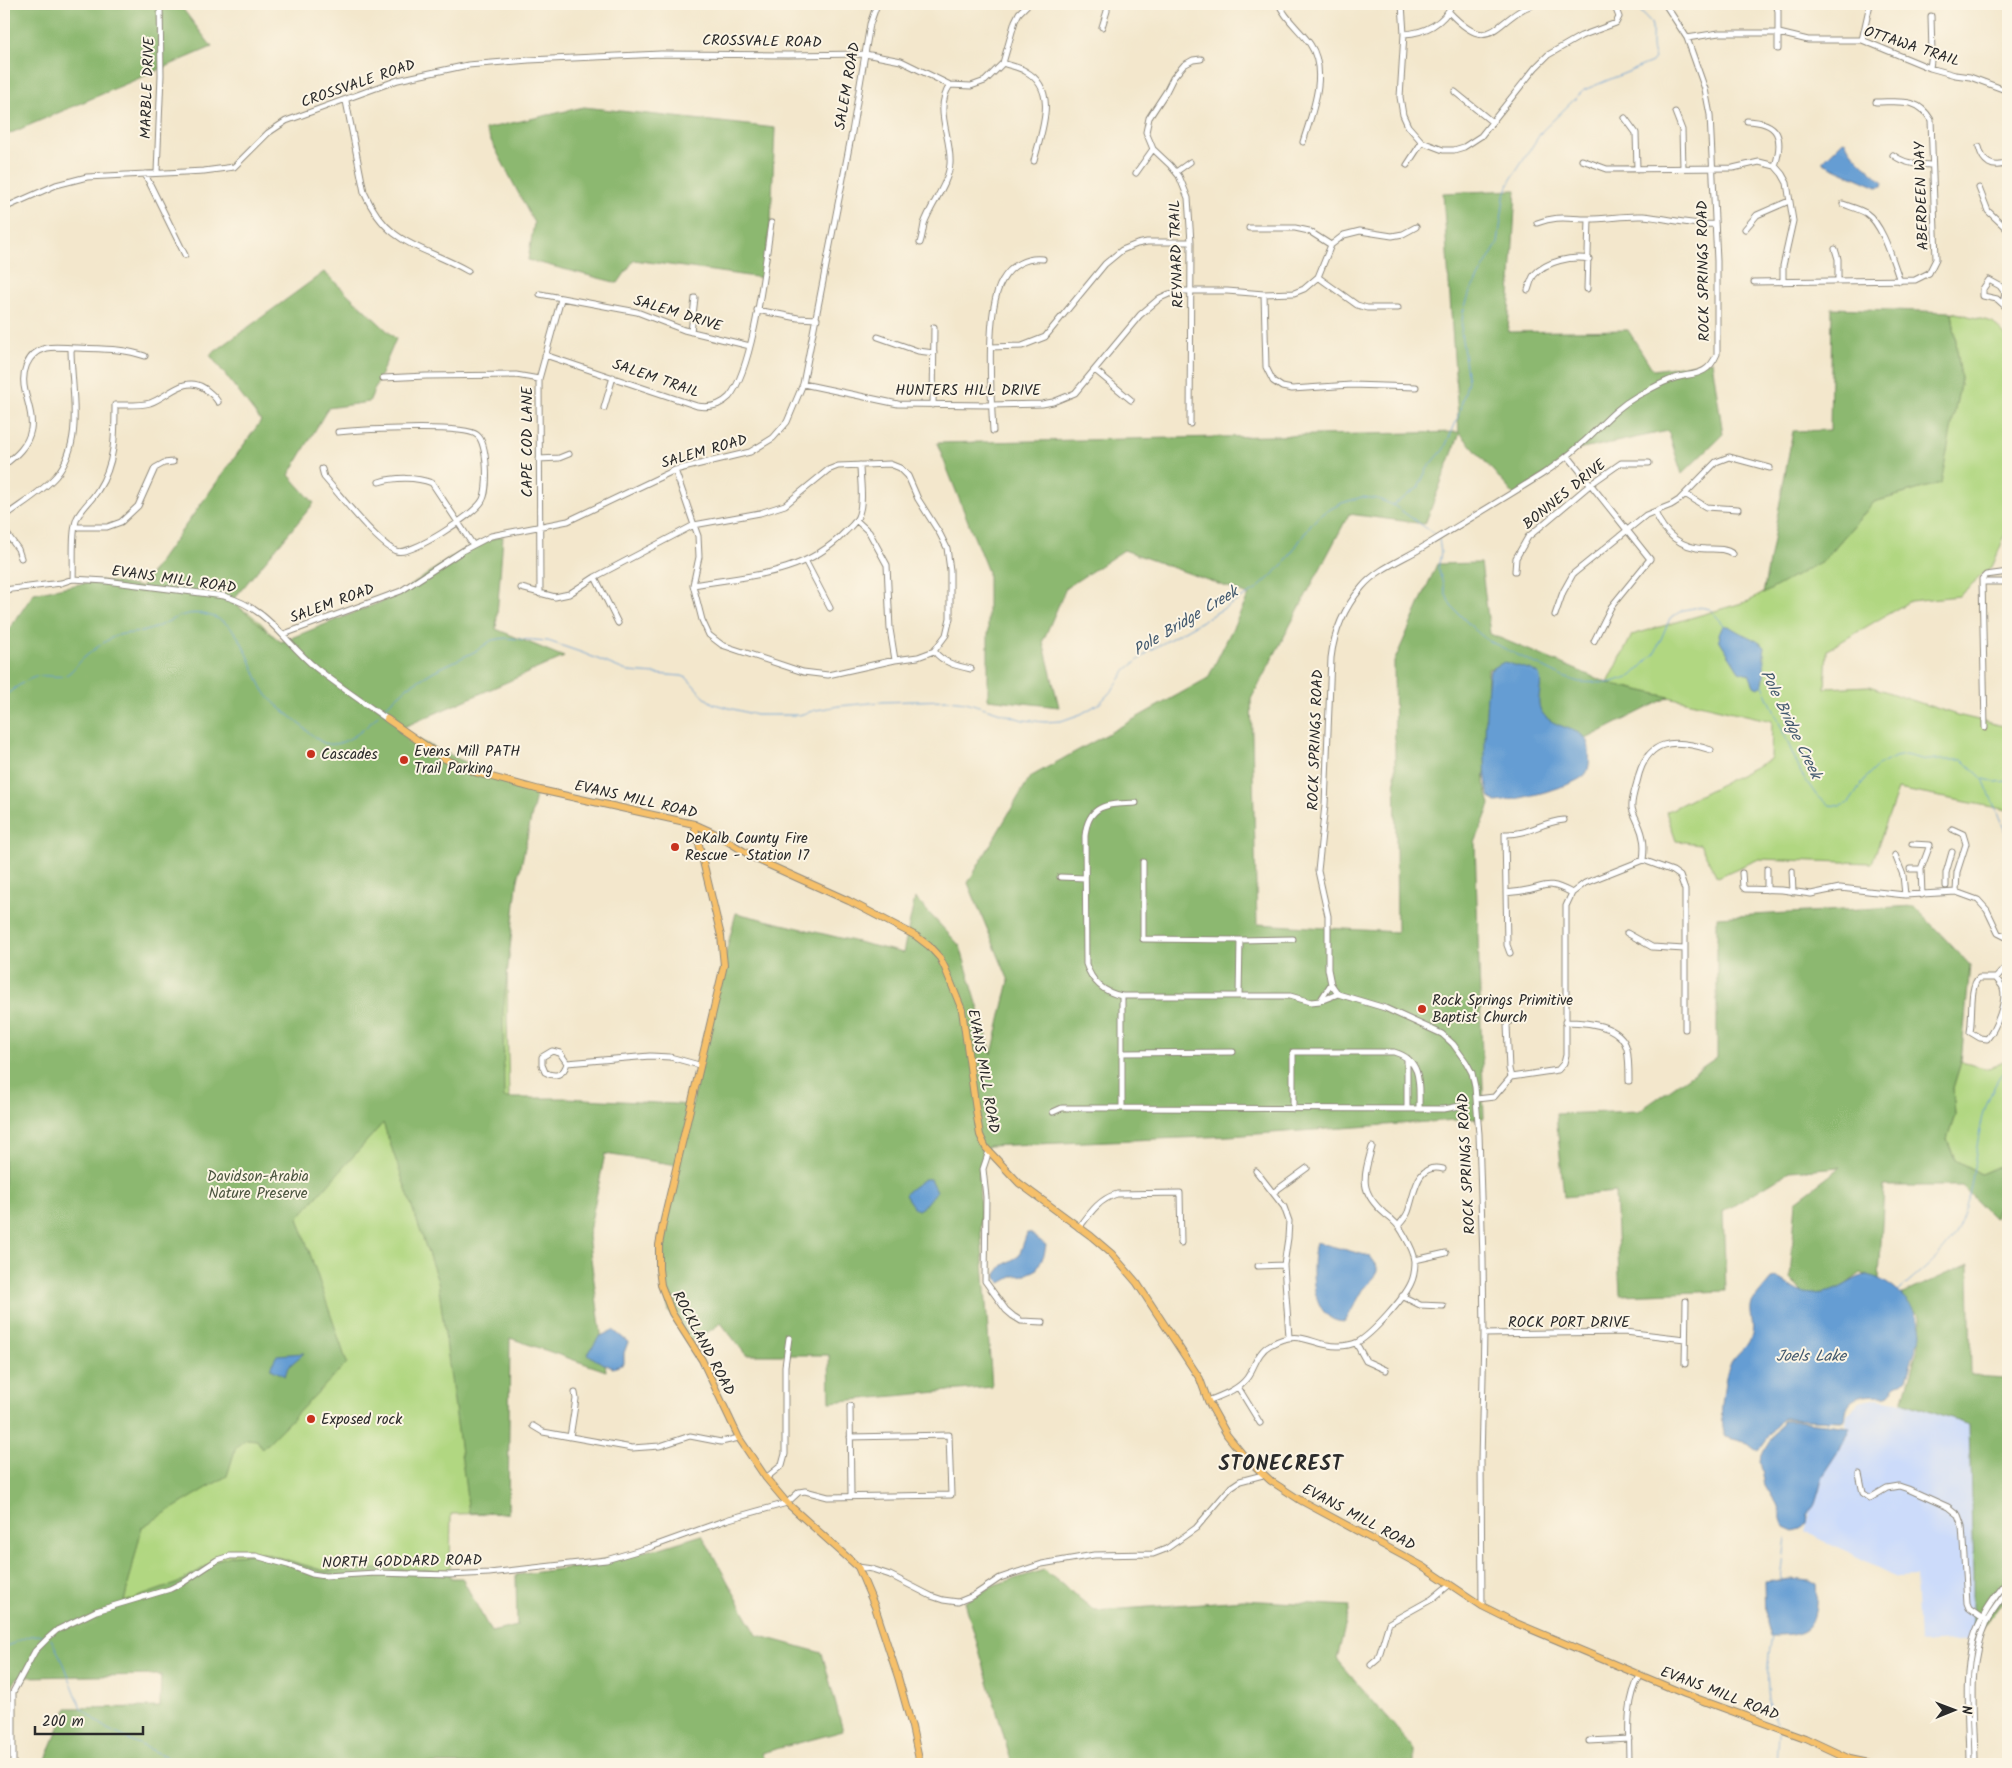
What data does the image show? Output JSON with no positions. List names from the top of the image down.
{
  "streets": {
    "main road": ["EVANS MILL ROAD", "ROCKLAND ROAD"],
    "street": [
      "CROSSVALE ROAD",
      "OTTAWA TRAIL",
      "SALEM ROAD",
      "MARBLE DRIVE",
      "ABERDEEN WAY",
      "REYNARD TRAIL",
      "ROCK SPRINGS ROAD",
      "SALEM DRIVE",
      "SALEM TRAIL",
      "HUNTERS HILL DRIVE",
      "CAPE COD LANE",
      "BONNES DRIVE",
      "ROCK PORT DRIVE",
      "NORTH GODDARD ROAD"
    ]
  },
  "crossings": [
    ["CROSSVALE ROAD", "SALEM ROAD"],
    ["CROSSVALE ROAD", "MARBLE DRIVE"],
    ["OTTAWA TRAIL", "ROCK SPRINGS ROAD"],
    ["SALEM ROAD", "HUNTERS HILL DRIVE"],
    ["SALEM ROAD", "CAPE COD LANE"],
    ["SALEM ROAD", "EVANS MILL ROAD"],
    ["REYNARD TRAIL", "HUNTERS HILL DRIVE"],
    ["ROCK SPRINGS ROAD", "EVANS MILL ROAD"],
    ["ROCK SPRINGS ROAD", "ROCK PORT DRIVE"],
    ["SALEM DRIVE", "SALEM TRAIL"],
    ["SALEM DRIVE", "CAPE COD LANE"],
    ["SALEM TRAIL", "CAPE COD LANE"],
    ["EVANS MILL ROAD", "ROCKLAND ROAD"],
    ["ROCKLAND ROAD", "NORTH GODDARD ROAD"]
  ],
  "districts": ["STONECREST"],
  "water": ["Pole Bridge Creek", "Joels Lake"],
  "parks": ["Davidson-Arabia Nature Preserve"],
  "places": [
    "Cascades",
    "Evens Mill PATH Trail Parking",
    "DeKalb County Fire Rescue - Station 17",
    "Rock Springs Primitive Baptist Church",
    "Exposed rock"
  ],
  "scale_bar": "200 m",
  "north": "right"
}
